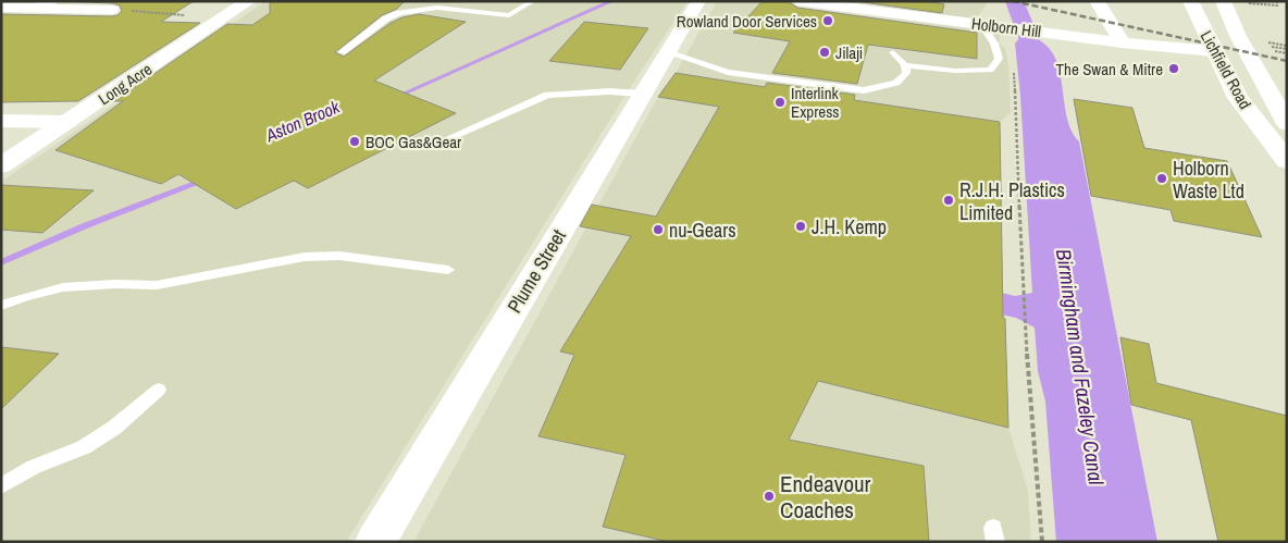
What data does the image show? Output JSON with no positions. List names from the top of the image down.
{
  "streets": {
    "main road": ["Lichfield Road", "Long Acre"],
    "street": ["Holborn Hill", "Plume Street"]
  },
  "crossings": [
    ["Holborn Hill", "Lichfield Road"]
  ],
  "water": ["Aston Brook", "Birmingham and Fazeley Canal"],
  "places": [
    "Rowland Door Services",
    "Jilaji",
    "The Swan & Mitre",
    "Interlink Express",
    "BOC Gas&Gear",
    "Holborn Waste Ltd",
    "R.J.H. Plastics Limited",
    "J.H. Kemp",
    "nu-Gears",
    "Endeavour Coaches"
  ]
}
